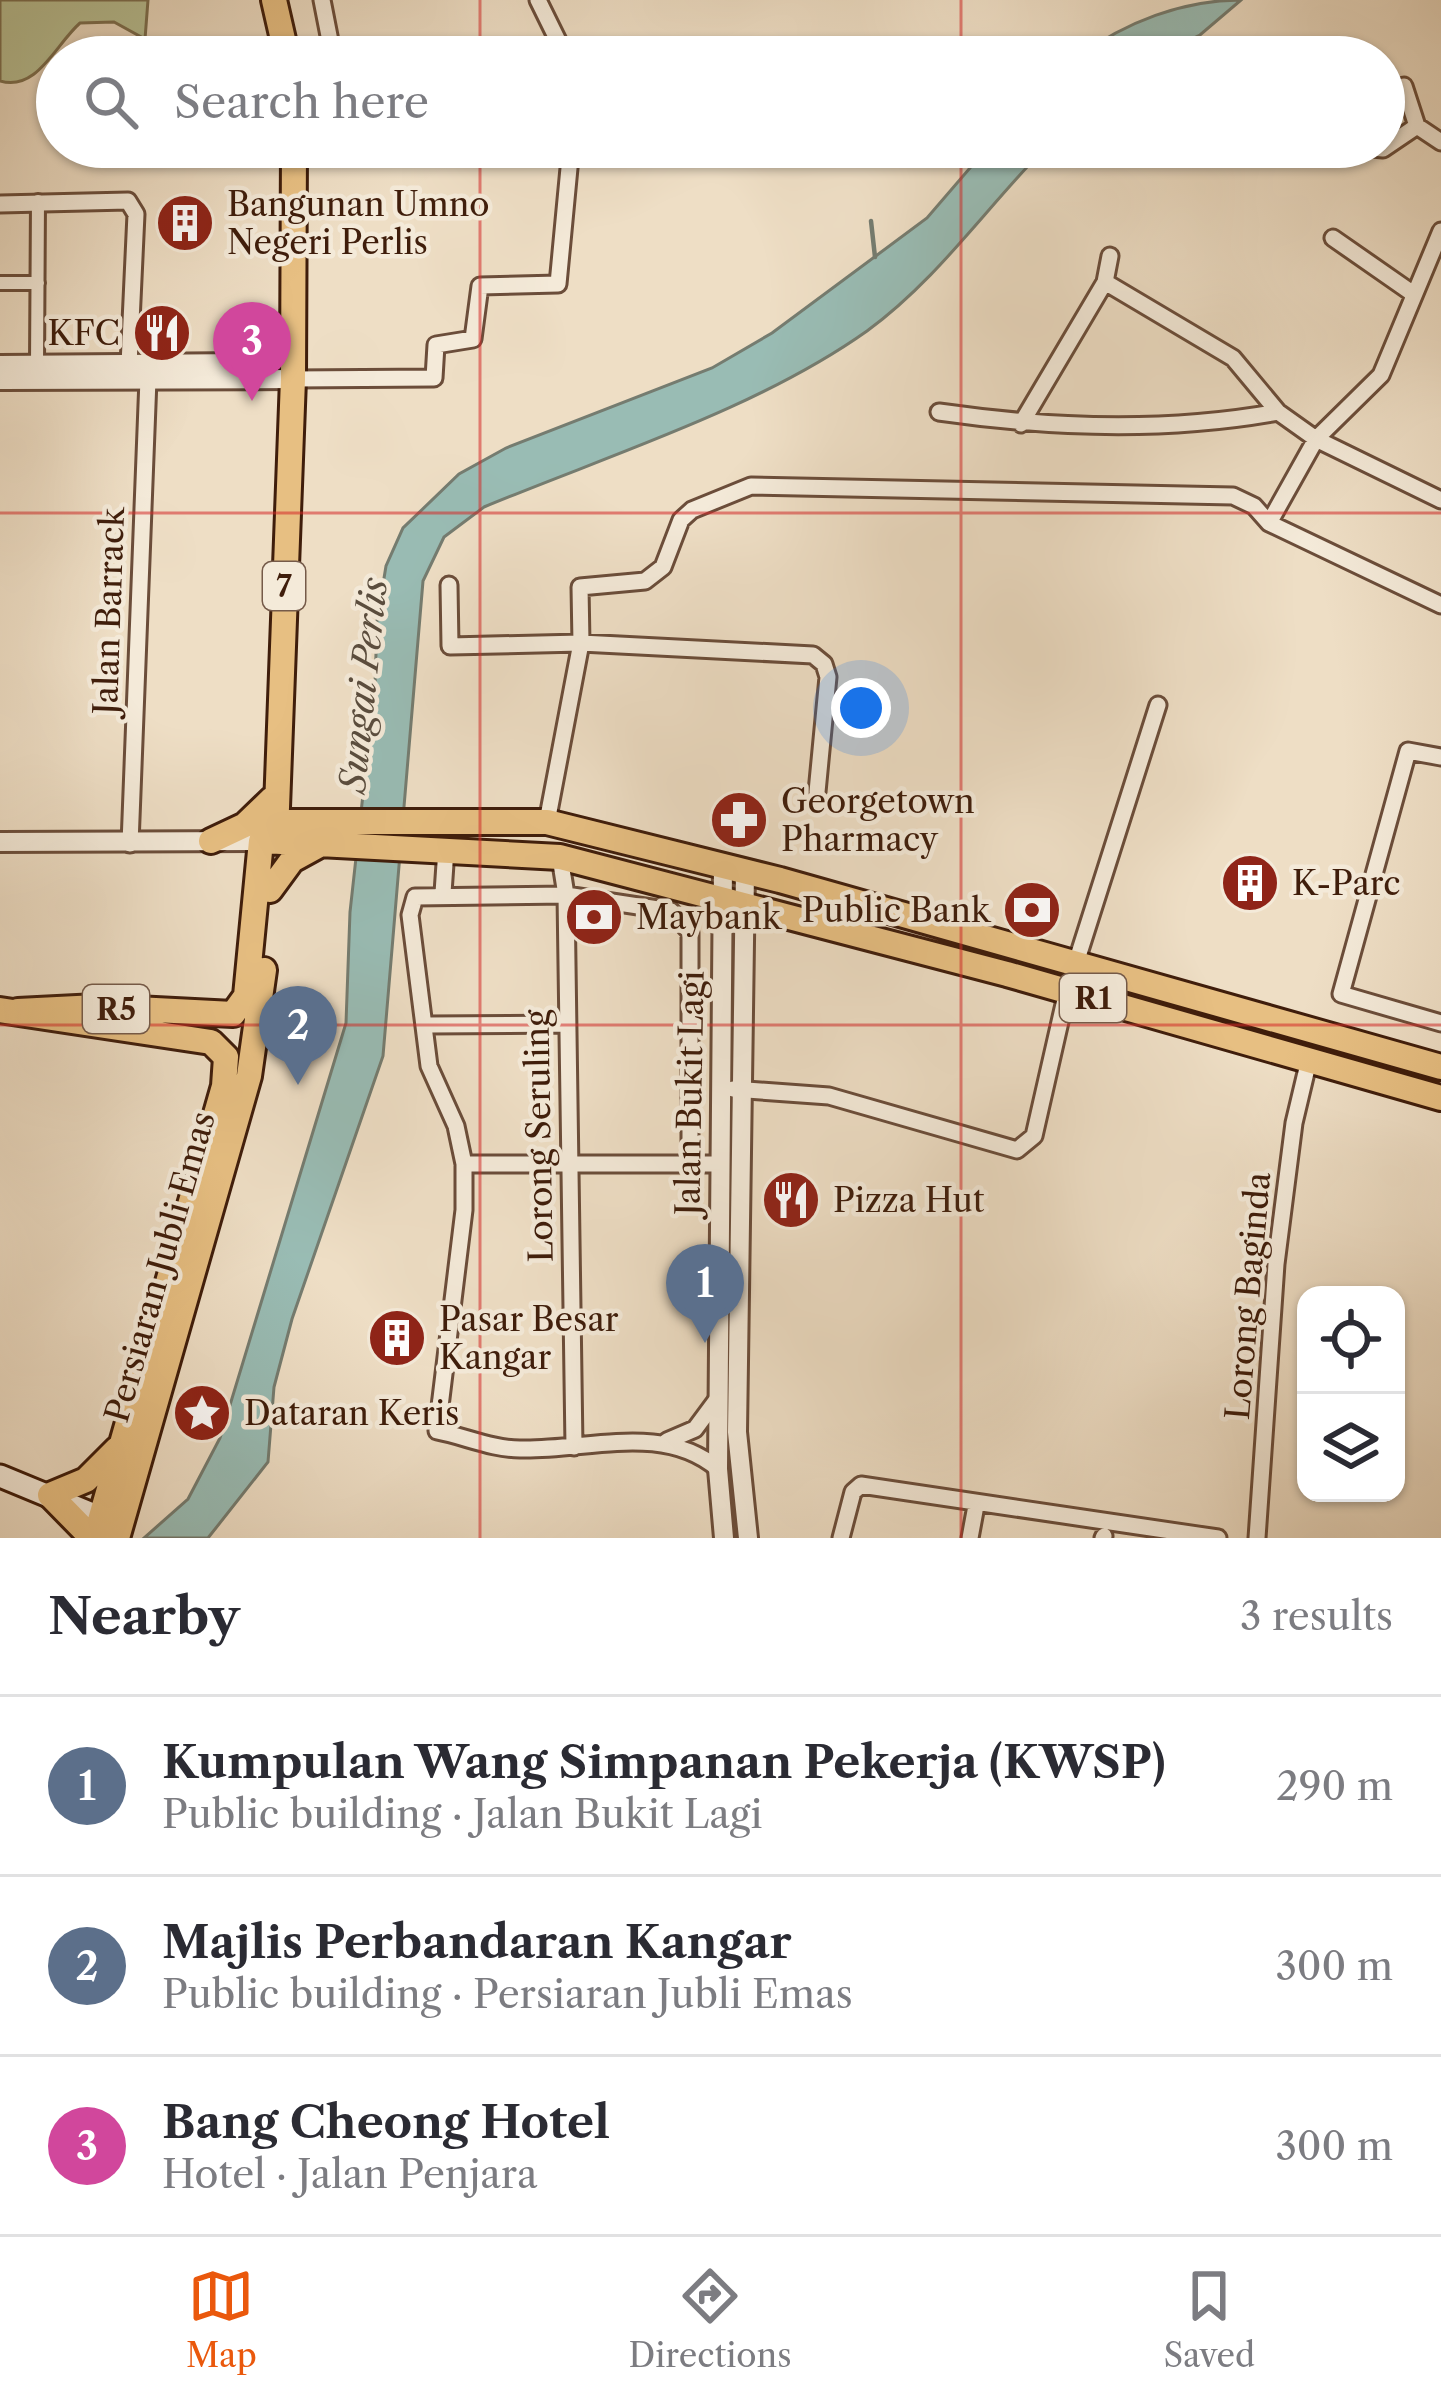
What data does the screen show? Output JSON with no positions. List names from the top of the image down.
{
  "streets": {
    "main road": [
      "7",
      "R1",
      "R5",
      "Persiaran Jubli Emas"
    ],
    "street": [
      "Jalan Barrack",
      "Jalan Bukit Lagi",
      "Lorong Seruling",
      "Lorong Baginda"
    ]
  },
  "crossings": [
    ["7", "R1"],
    ["7", "Persiaran Jubli Emas"],
    ["R1", "Jalan Bukit Lagi"],
    ["R1", "Lorong Seruling"],
    ["R1", "Lorong Baginda"],
    ["R5", "Persiaran Jubli Emas"]
  ],
  "water": ["Sungai Perlis"],
  "places": {
    "building": ["Bangunan Umno Negeri Perlis", "K-Parc", "Pasar Besar Kangar"],
    "restaurant": ["KFC", "Pizza Hut"],
    "pharmacy": ["Georgetown Pharmacy"],
    "bank": ["Public Bank", "Maybank"],
    "place": ["Dataran Keris"]
  },
  "page": {
    "search": "Search here",
    "pins": ["3", "2", "1"],
    "heading": ["Nearby", "3 results"],
    "list": [
      {
        "mark": "1",
        "name": "Kumpulan Wang Simpanan Pekerja (KWSP)",
        "note": "Public building · Jalan Bukit Lagi",
        "value": "290 m"
      },
      {
        "mark": "2",
        "name": "Majlis Perbandaran Kangar",
        "note": "Public building · Persiaran Jubli Emas",
        "value": "300 m"
      },
      {
        "mark": "3",
        "name": "Bang Cheong Hotel",
        "note": "Hotel · Jalan Penjara",
        "value": "300 m"
      }
    ],
    "nav": ["Map", "Directions", "Saved"]
  }
}
